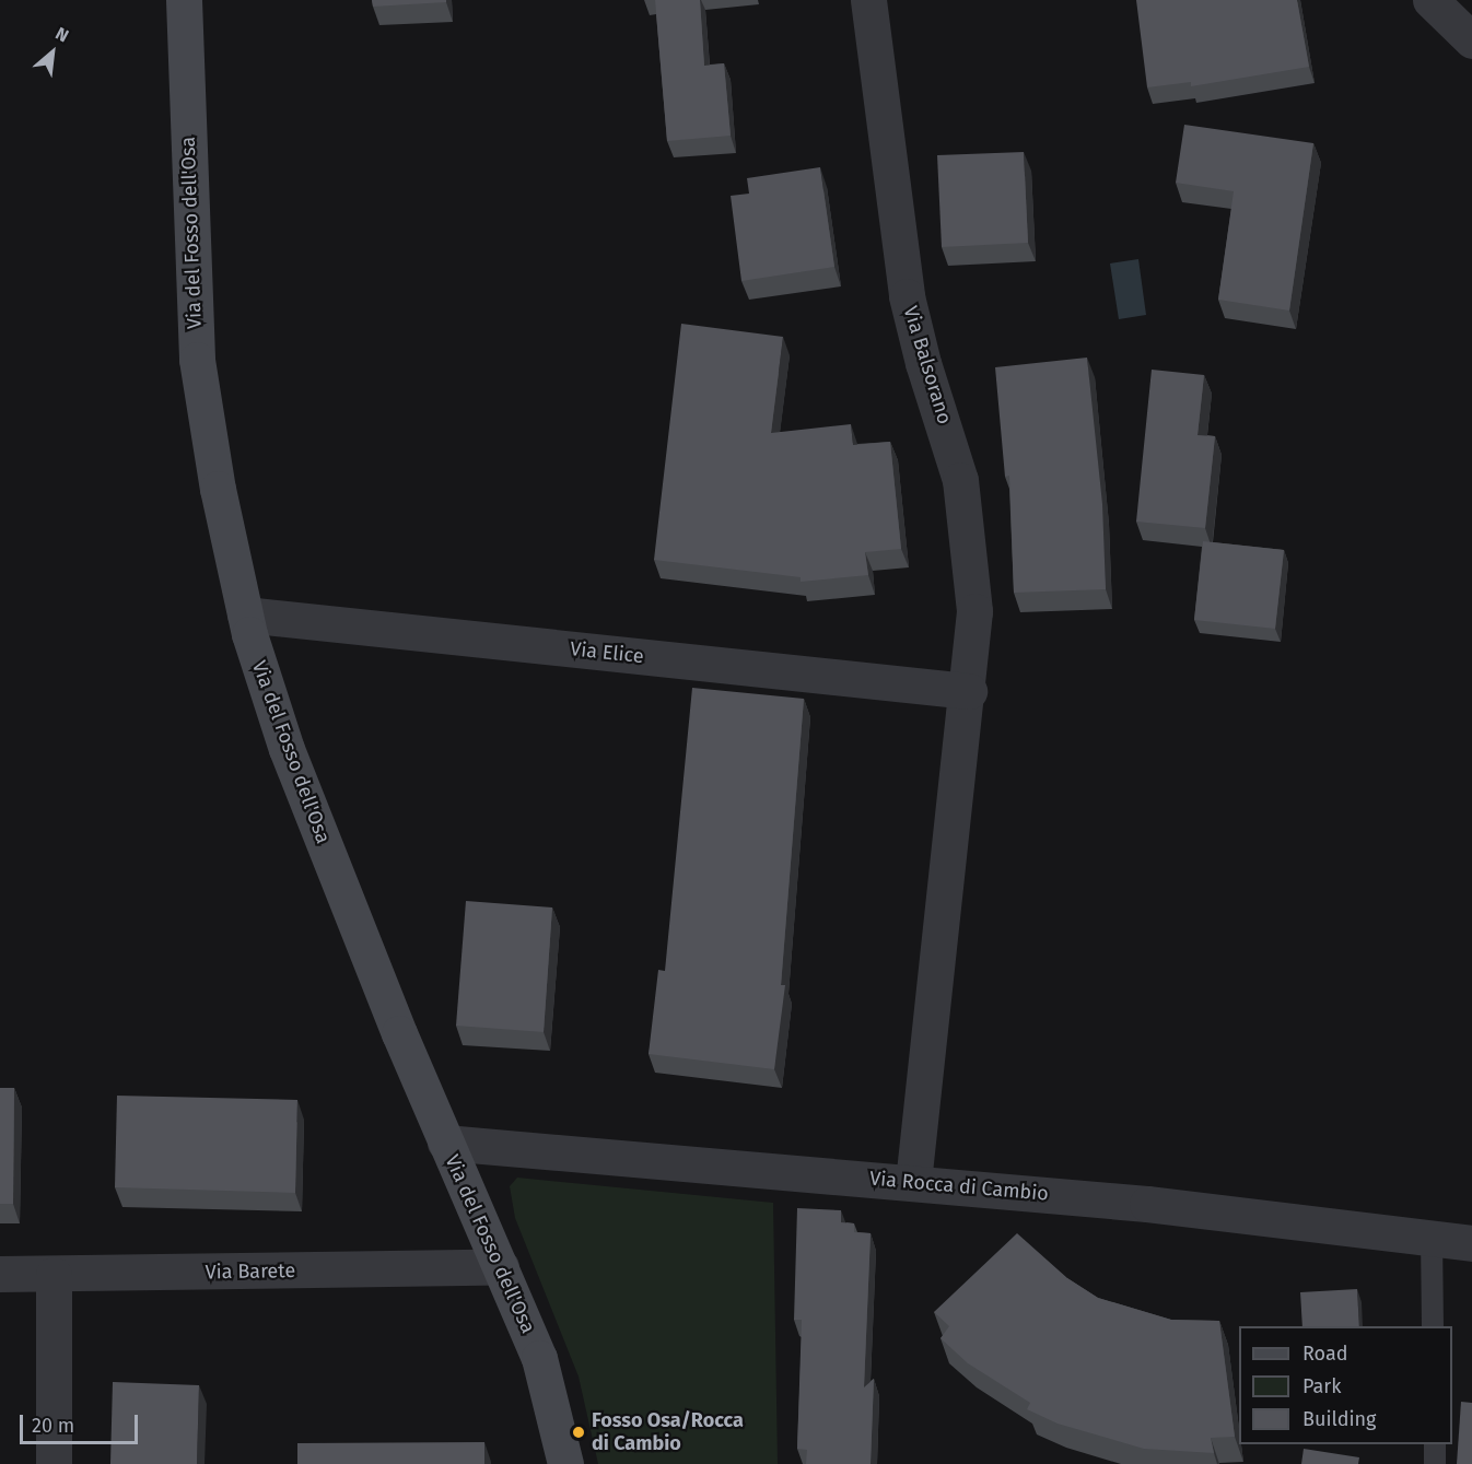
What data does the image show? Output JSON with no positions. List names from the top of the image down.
{
  "streets": {
    "street": [
      "Via del Fosso dell'Osa",
      "Via Balsorano",
      "Via Elice",
      "Via Rocca di Cambio",
      "Via Barete"
    ]
  },
  "crossings": [
    ["Via del Fosso dell'Osa", "Via Elice"],
    ["Via del Fosso dell'Osa", "Via Rocca di Cambio"],
    ["Via del Fosso dell'Osa", "Via Barete"],
    ["Via Balsorano", "Via Elice"],
    ["Via Balsorano", "Via Rocca di Cambio"]
  ],
  "places": ["Fosso Osa/Rocca di Cambio"],
  "legend": ["Road", "Park", "Building"],
  "scale_bar": "20 m",
  "north": "top right"
}
